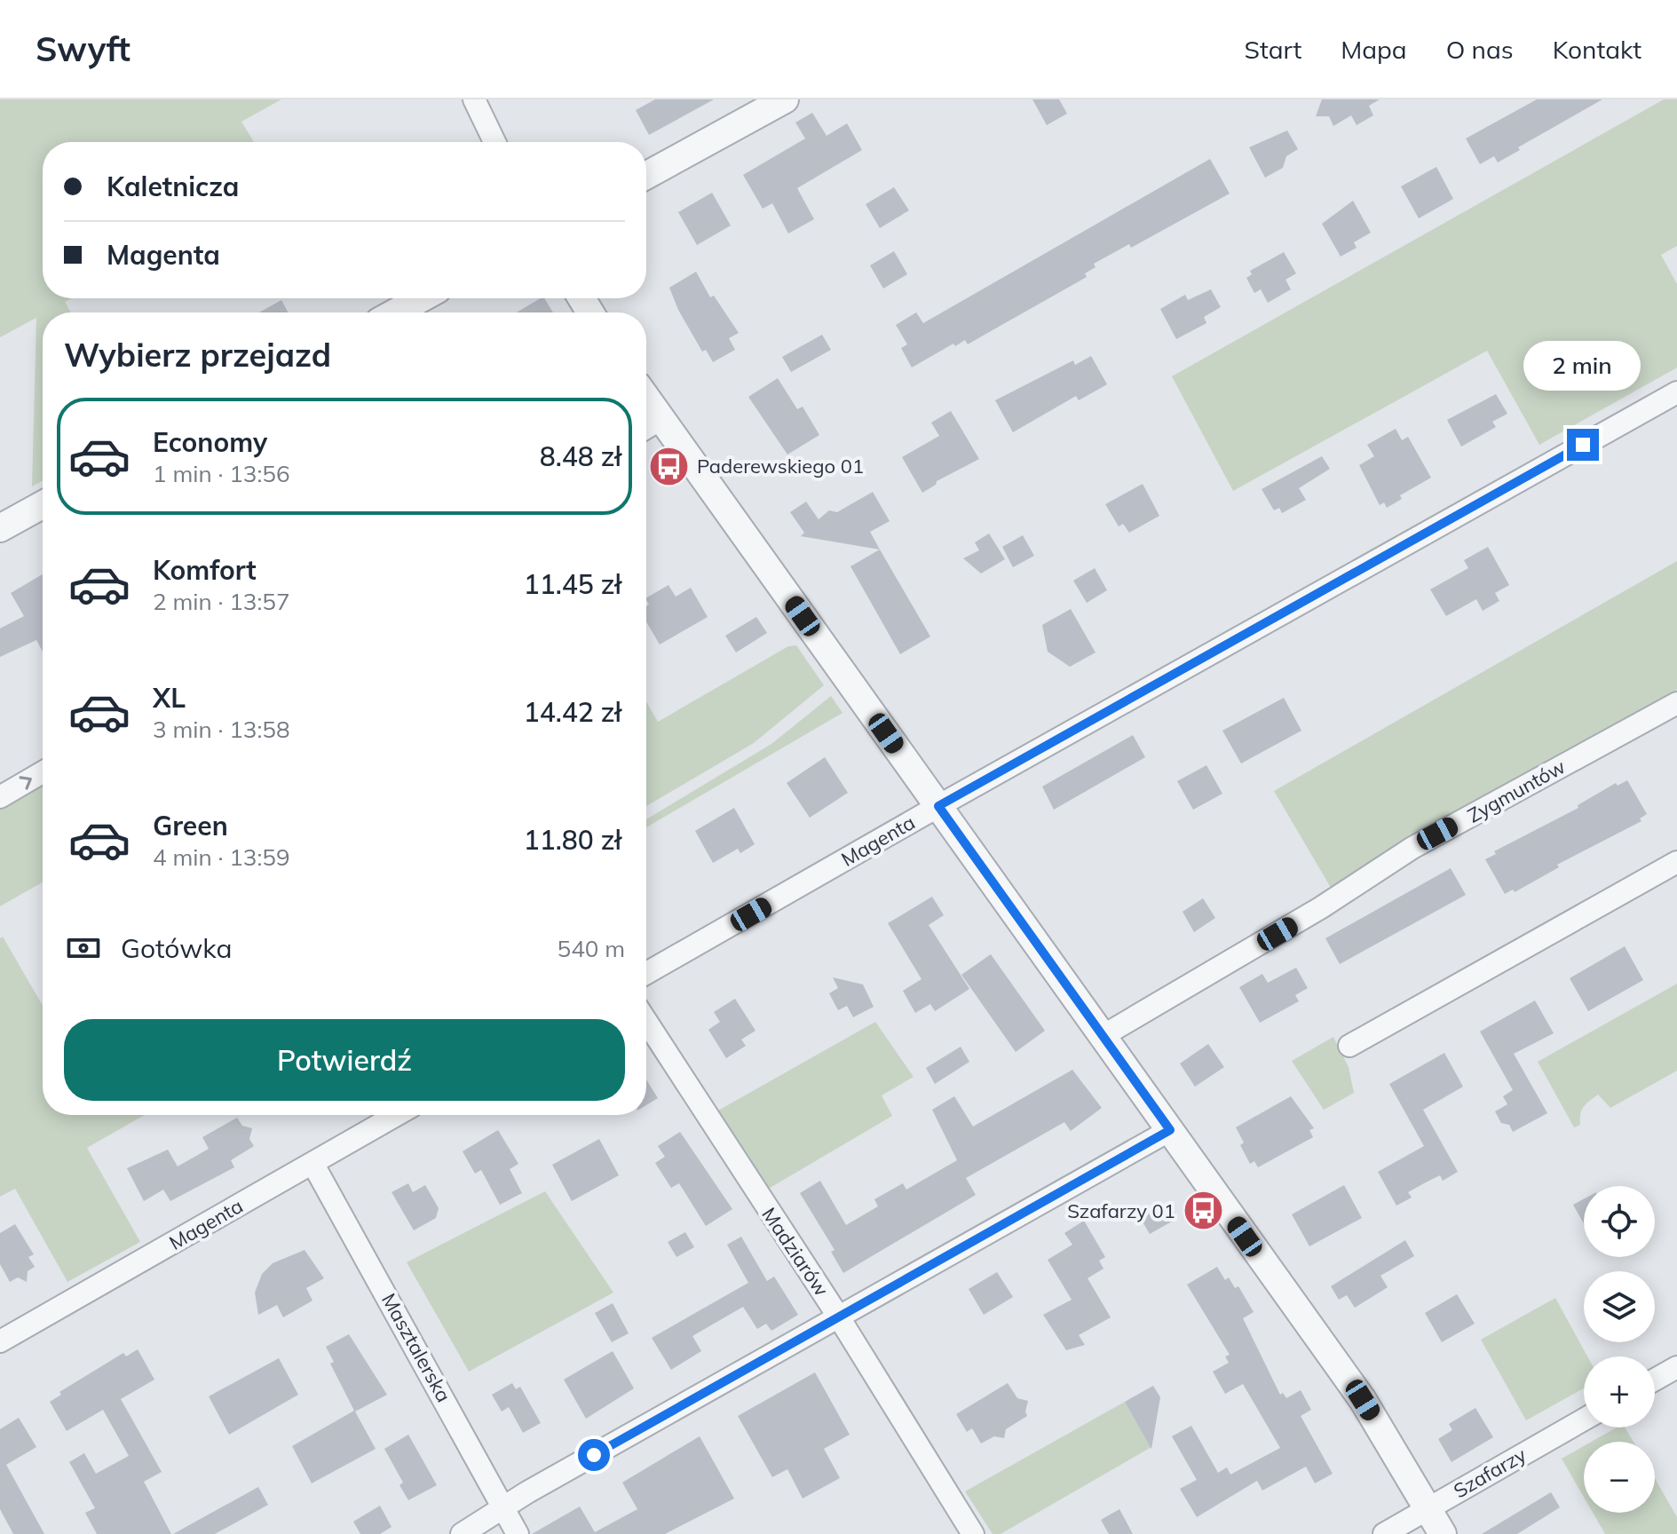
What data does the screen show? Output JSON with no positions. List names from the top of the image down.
{
  "streets": {
    "street": [
      "Zygmuntów",
      "Magenta",
      "Madziarów",
      "Masztalerska",
      "Szafarzy"
    ]
  },
  "crossings": [
    ["Magenta", "Masztalerska"]
  ],
  "places": {
    "bus stop": ["Paderewskiego 01", "Szafarzy 01"]
  },
  "page": {
    "header": "Swyft",
    "nav": [
      "Start",
      "Mapa",
      "O nas",
      "Kontakt"
    ],
    "banner": ["Kaletnicza", "Magenta"],
    "heading": "Wybierz przejazd",
    "bubble": "2 min",
    "list": [
      {
        "name": "Economy",
        "note": "1 min · 13:56",
        "value": "8.48 zł"
      },
      {
        "name": "Komfort",
        "note": "2 min · 13:57",
        "value": "11.45 zł"
      },
      {
        "name": "XL",
        "note": "3 min · 13:58",
        "value": "14.42 zł"
      },
      {
        "name": "Green",
        "note": "4 min · 13:59",
        "value": "11.80 zł"
      }
    ],
    "pay": ["Gotówka", "540 m"],
    "buttons": "Potwierdź",
    "map_buttons": ["+", "−"]
  }
}
